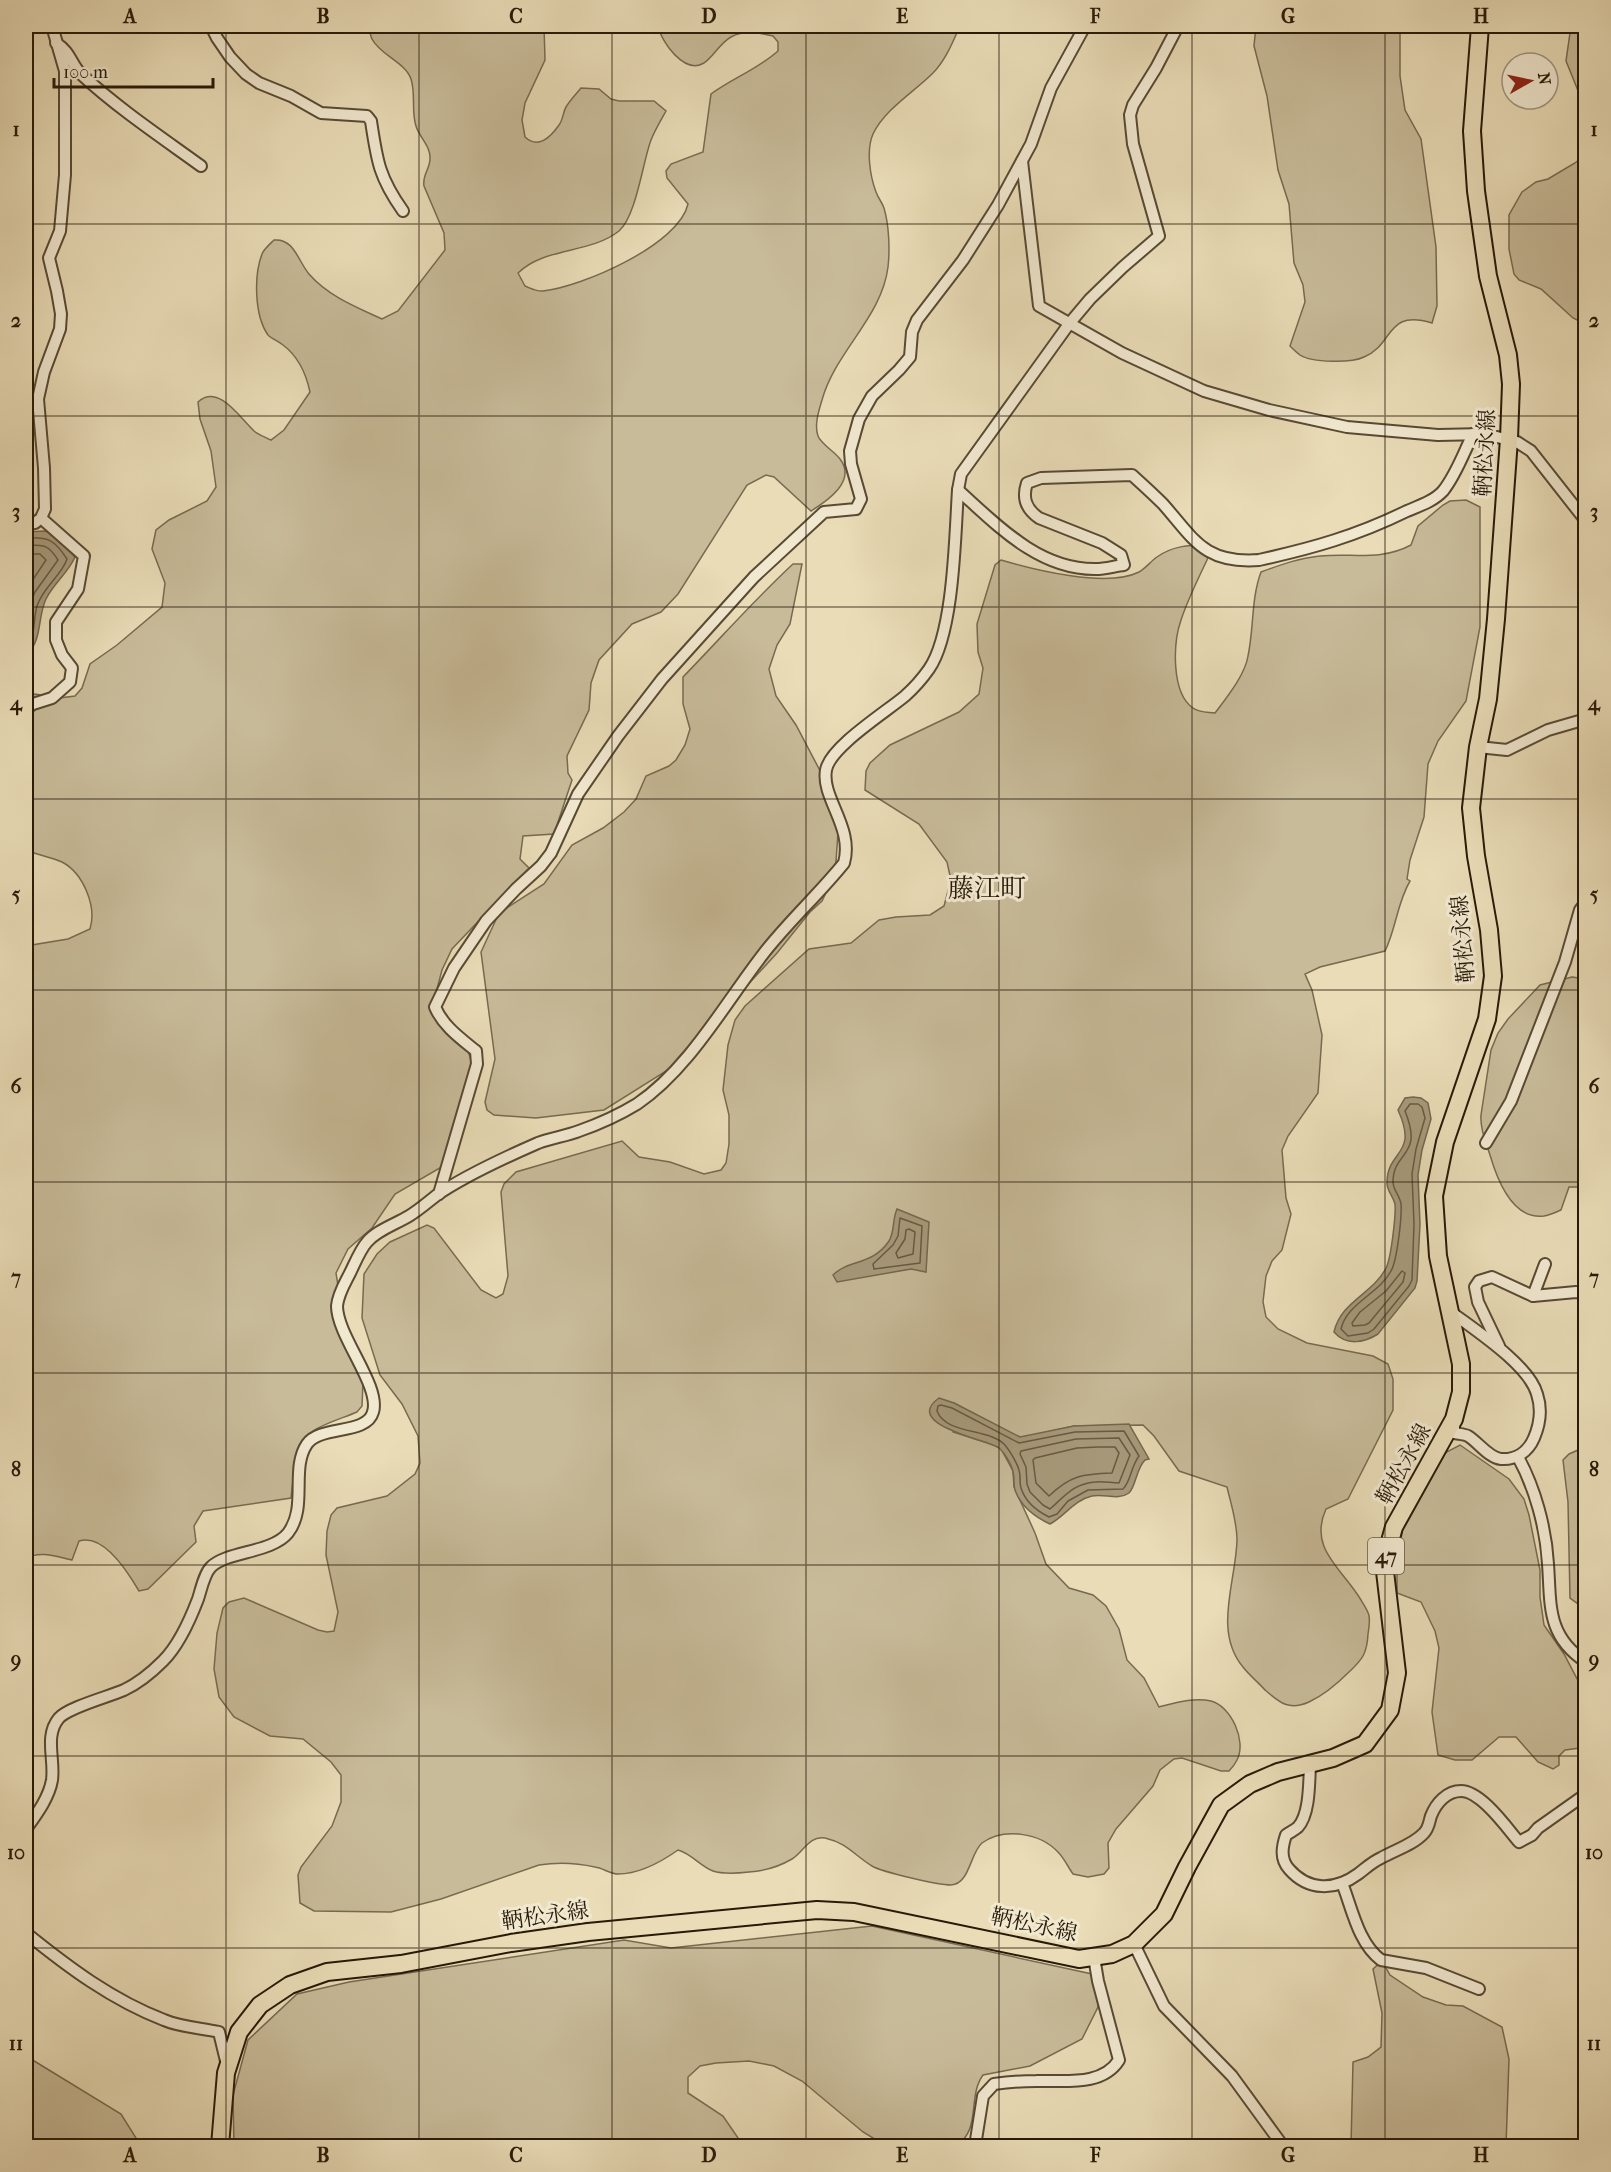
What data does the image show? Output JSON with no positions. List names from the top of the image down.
{
  "streets": {
    "main road": ["鞆松永線", "47"]
  },
  "districts": ["藤江町"],
  "scale_bar": "100 m",
  "north": "right",
  "grid": {
    "columns": [
      "A",
      "B",
      "C",
      "D",
      "E",
      "F",
      "G",
      "H"
    ],
    "rows": [
      "1",
      "2",
      "3",
      "4",
      "5",
      "6",
      "7",
      "8",
      "9",
      "10",
      "11"
    ]
  }
}
